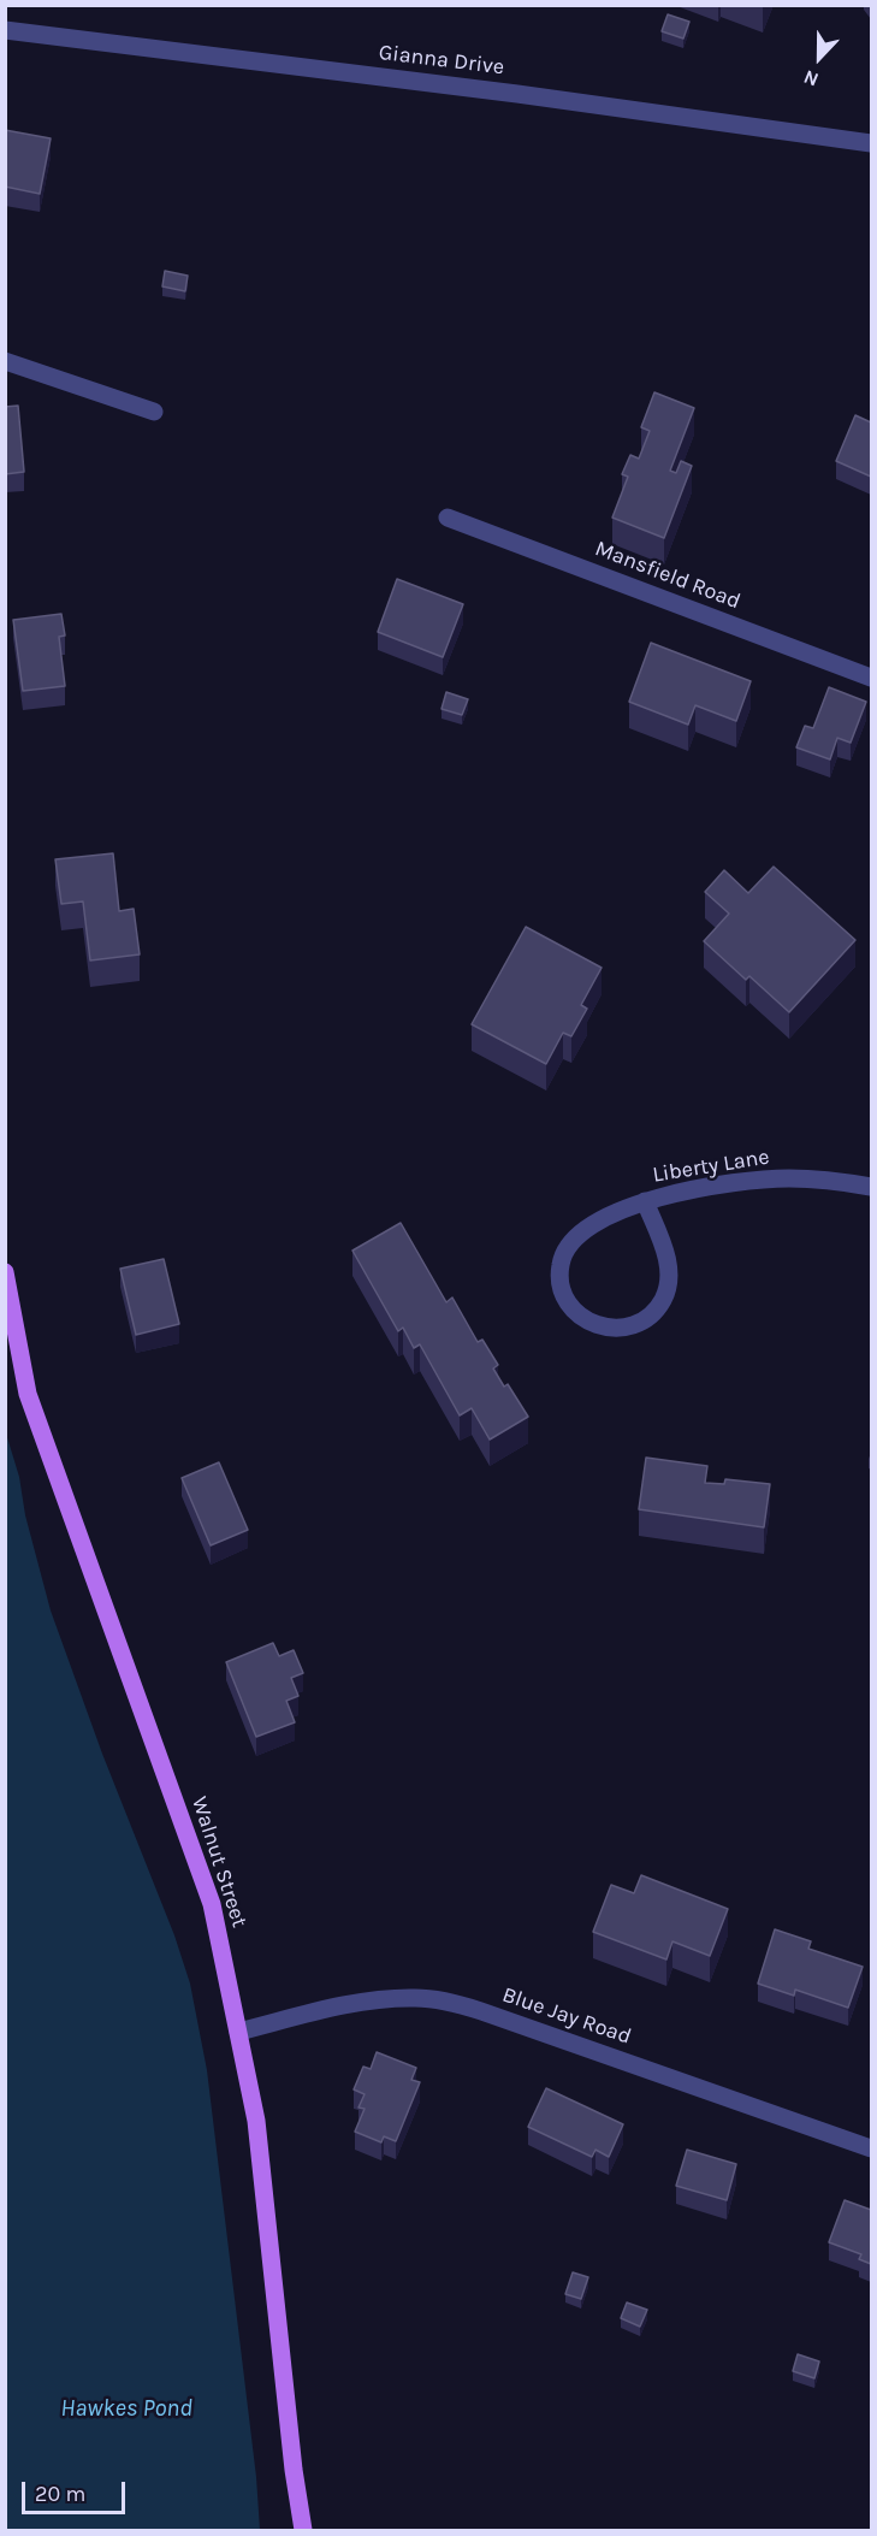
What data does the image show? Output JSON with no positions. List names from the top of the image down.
{
  "streets": {
    "main road": ["Walnut Street"],
    "street": [
      "Gianna Drive",
      "Mansfield Road",
      "Liberty Lane",
      "Blue Jay Road"
    ]
  },
  "crossings": [
    ["Walnut Street", "Blue Jay Road"]
  ],
  "water": ["Hawkes Pond"],
  "scale_bar": "20 m",
  "north": "bottom"
}
